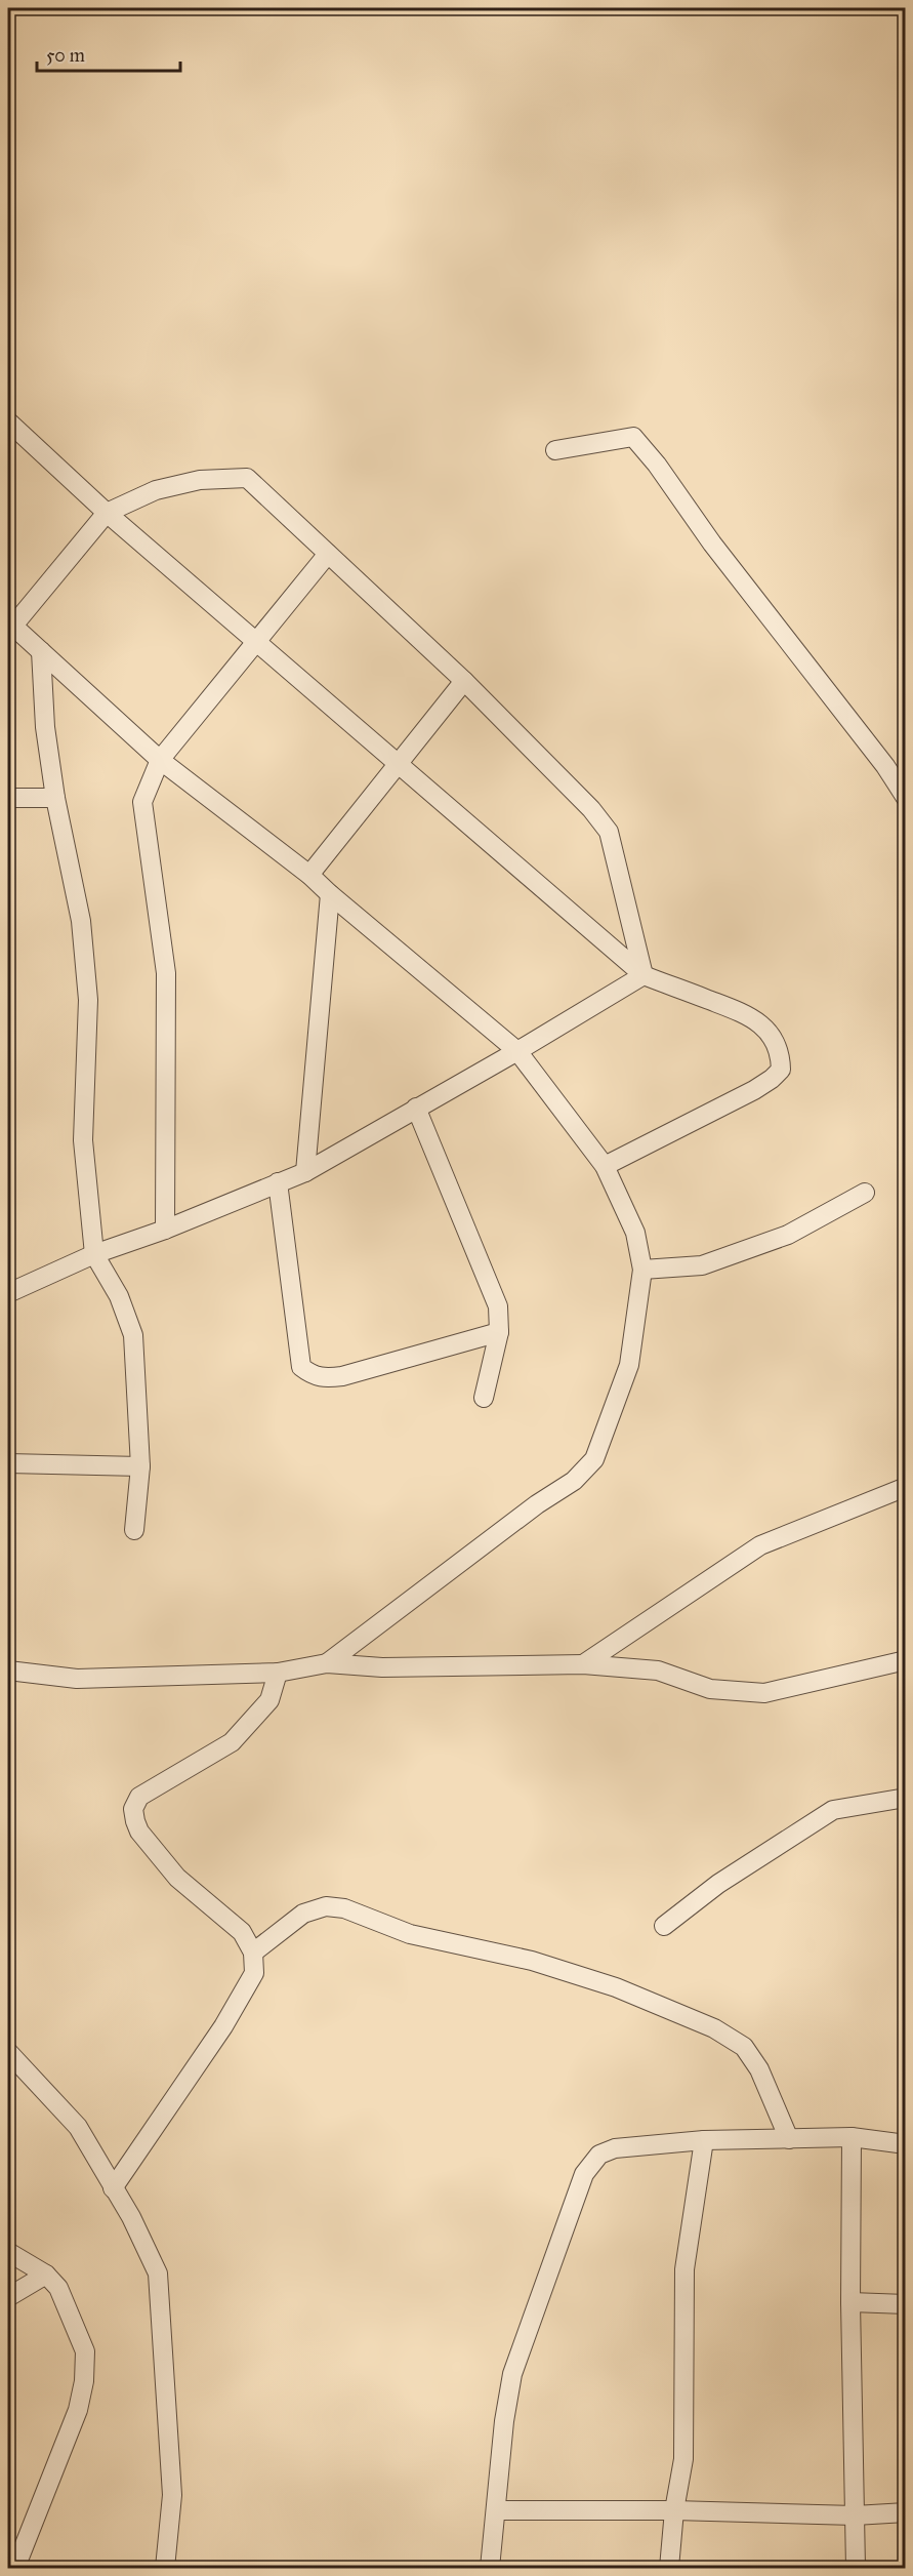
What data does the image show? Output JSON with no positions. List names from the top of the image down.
{
  "scale_bar": "50 m"
}
